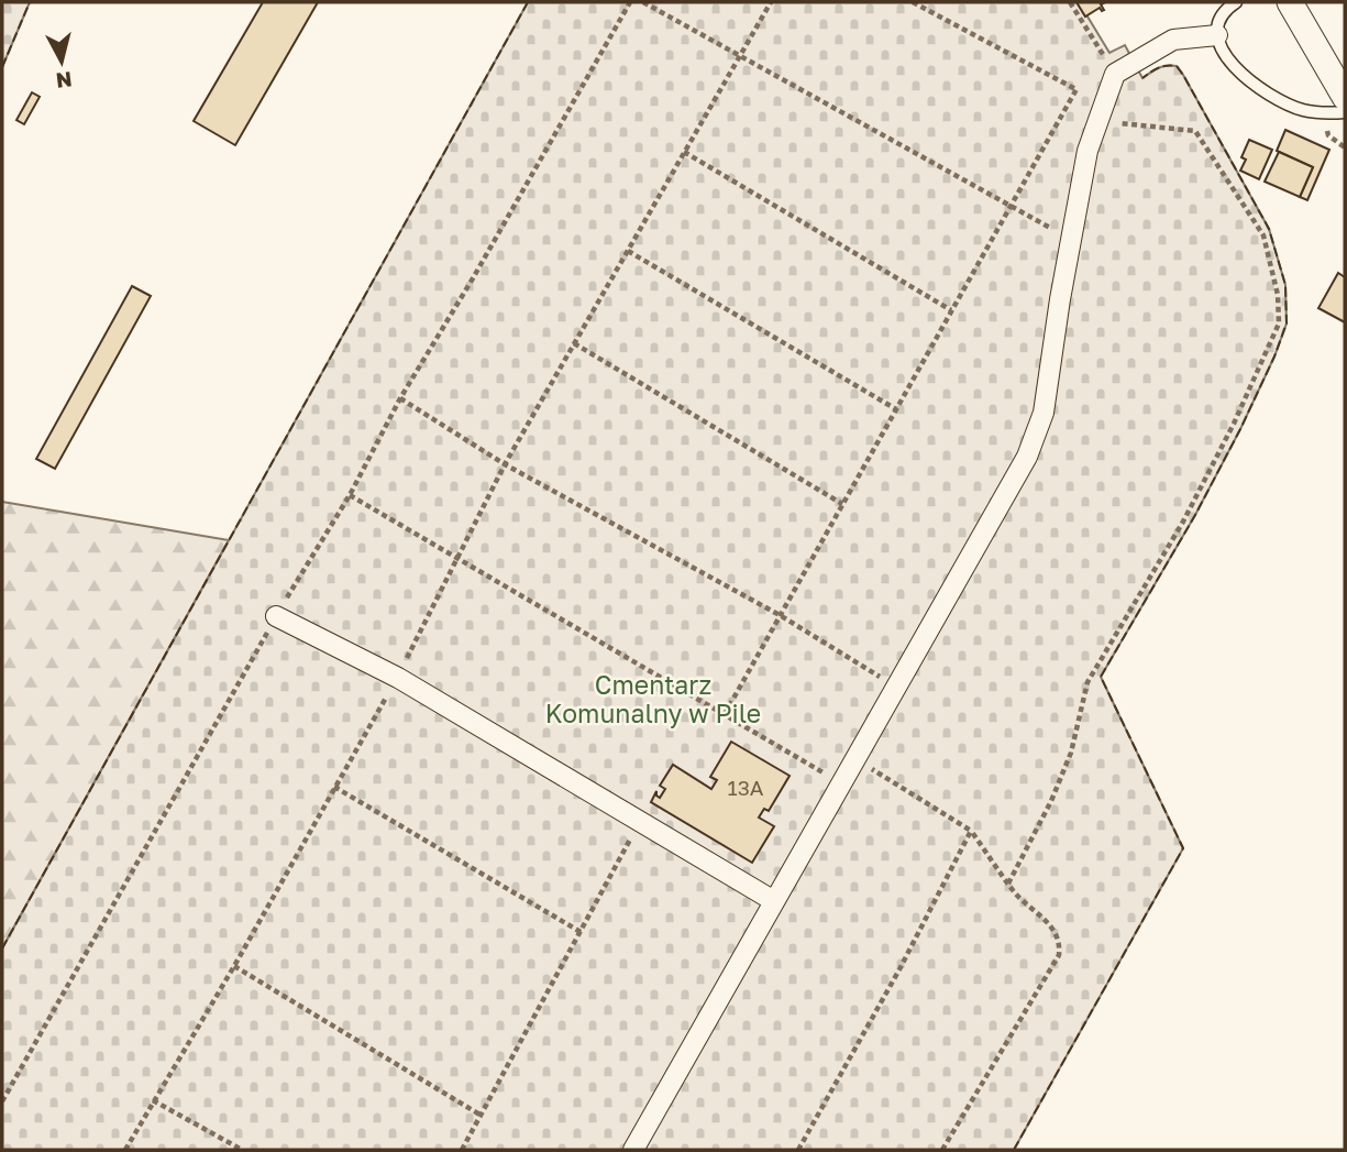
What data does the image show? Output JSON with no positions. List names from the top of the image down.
{
  "parks": ["Cmentarz Komunalny w Pile"],
  "house_numbers": ["13A"],
  "north": "bottom"
}
